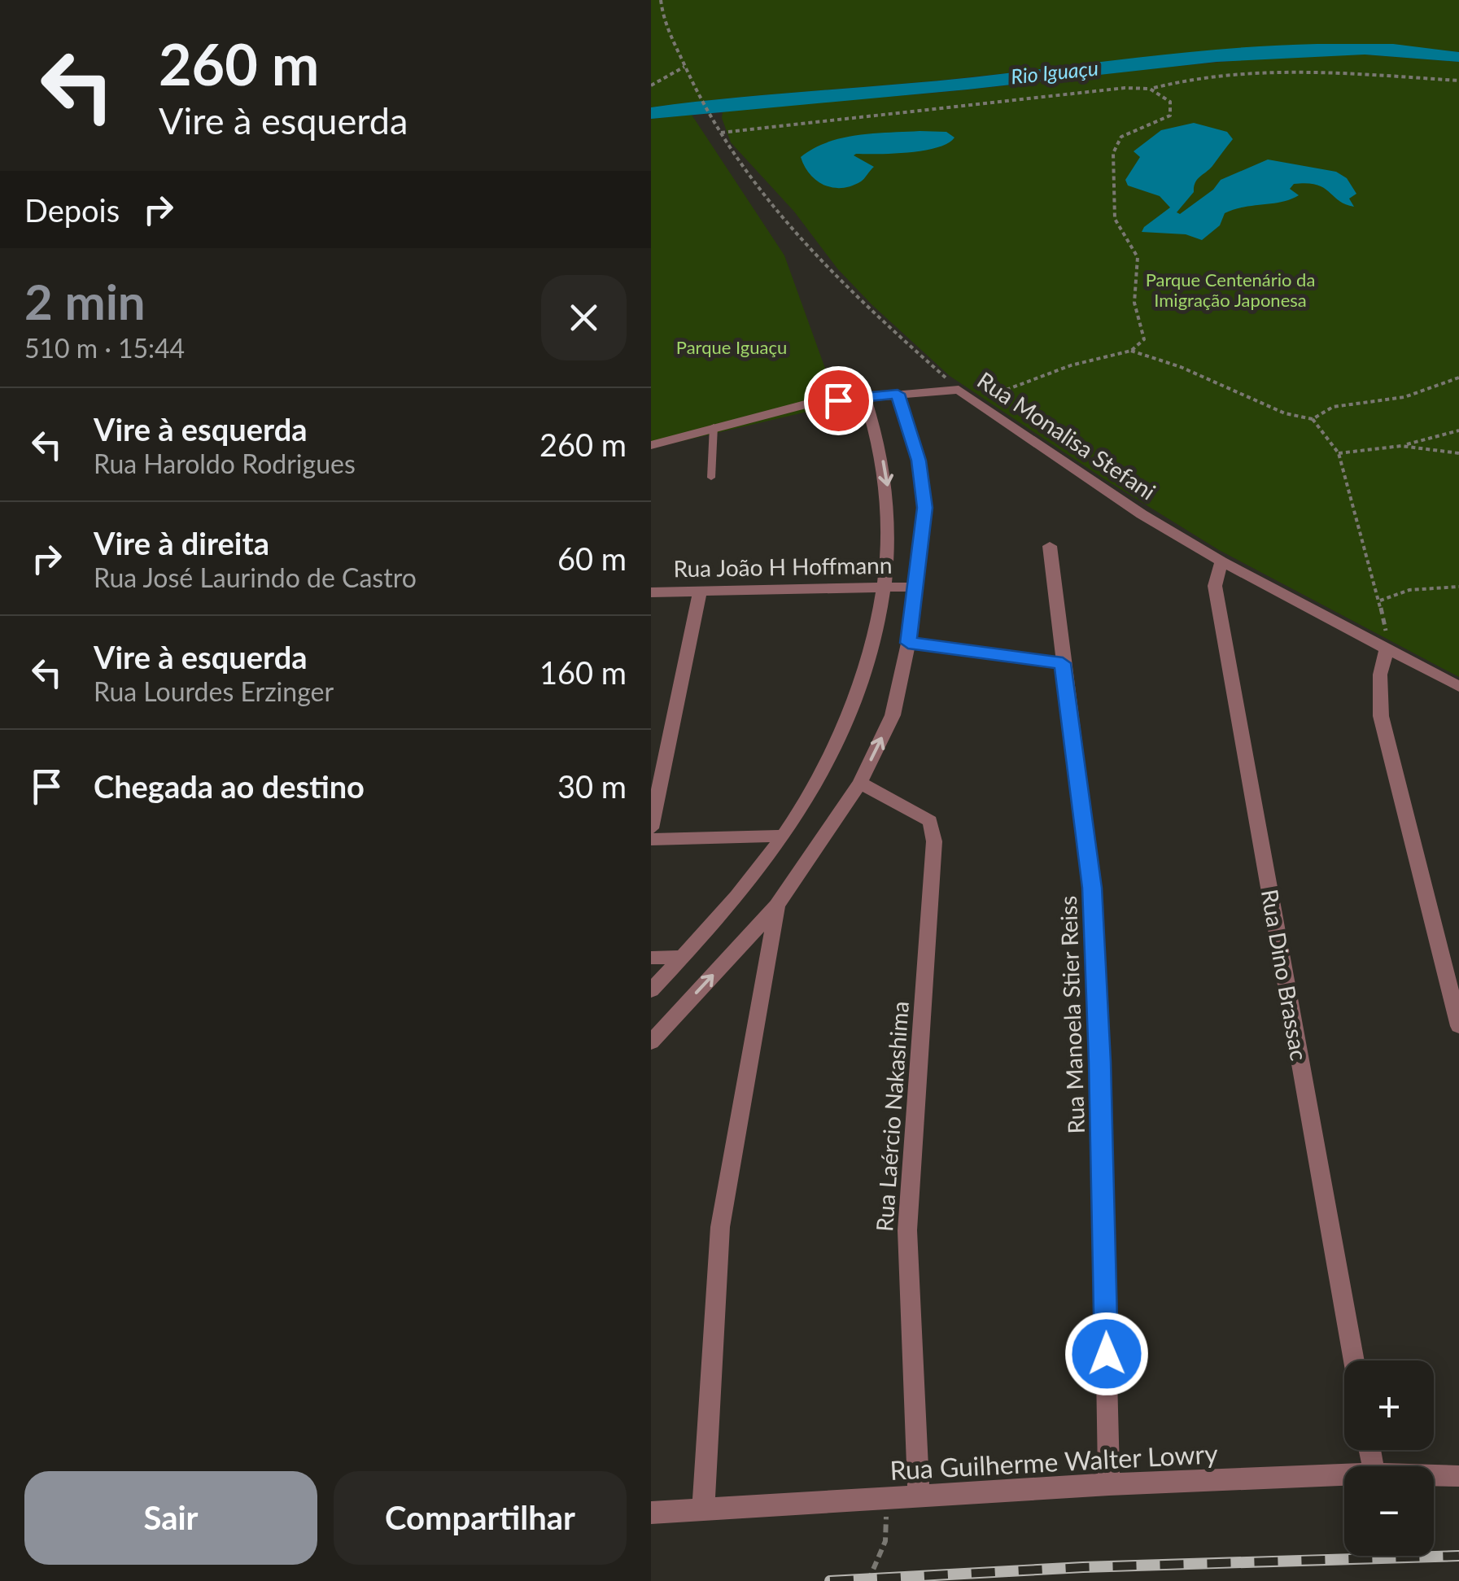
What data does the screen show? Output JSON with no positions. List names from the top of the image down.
{
  "streets": {
    "street": [
      "Rua Monalisa Stefani",
      "Rua João H Hoffmann",
      "Rua Dino Brassac",
      "Rua Manoela Stier Reiss",
      "Rua Laércio Nakashima",
      "Rua Guilherme Walter Lowry"
    ]
  },
  "crossings": [
    ["Rua Monalisa Stefani", "Rua Dino Brassac"],
    ["Rua Manoela Stier Reiss", "Rua Guilherme Walter Lowry"],
    ["Rua Laércio Nakashima", "Rua Guilherme Walter Lowry"]
  ],
  "water": ["Rio Iguaçu"],
  "parks": ["Parque Centenário da Imigração Japonesa", "Parque Iguaçu"],
  "page": {
    "turn": ["260 m", "Vire à esquerda"],
    "then": "Depois",
    "heading": ["2 min", "510 m · 15:44"],
    "list": [
      {
        "name": "Vire à esquerda",
        "note": "Rua Haroldo Rodrigues",
        "value": "260 m"
      },
      {
        "name": "Vire à direita",
        "note": "Rua José Laurindo de Castro",
        "value": "60 m"
      },
      {
        "name": "Vire à esquerda",
        "note": "Rua Lourdes Erzinger",
        "value": "160 m"
      },
      {
        "name": "Chegada ao destino",
        "value": "30 m"
      }
    ],
    "map_buttons": ["+", "−"],
    "buttons": ["Sair", "Compartilhar"]
  }
}
